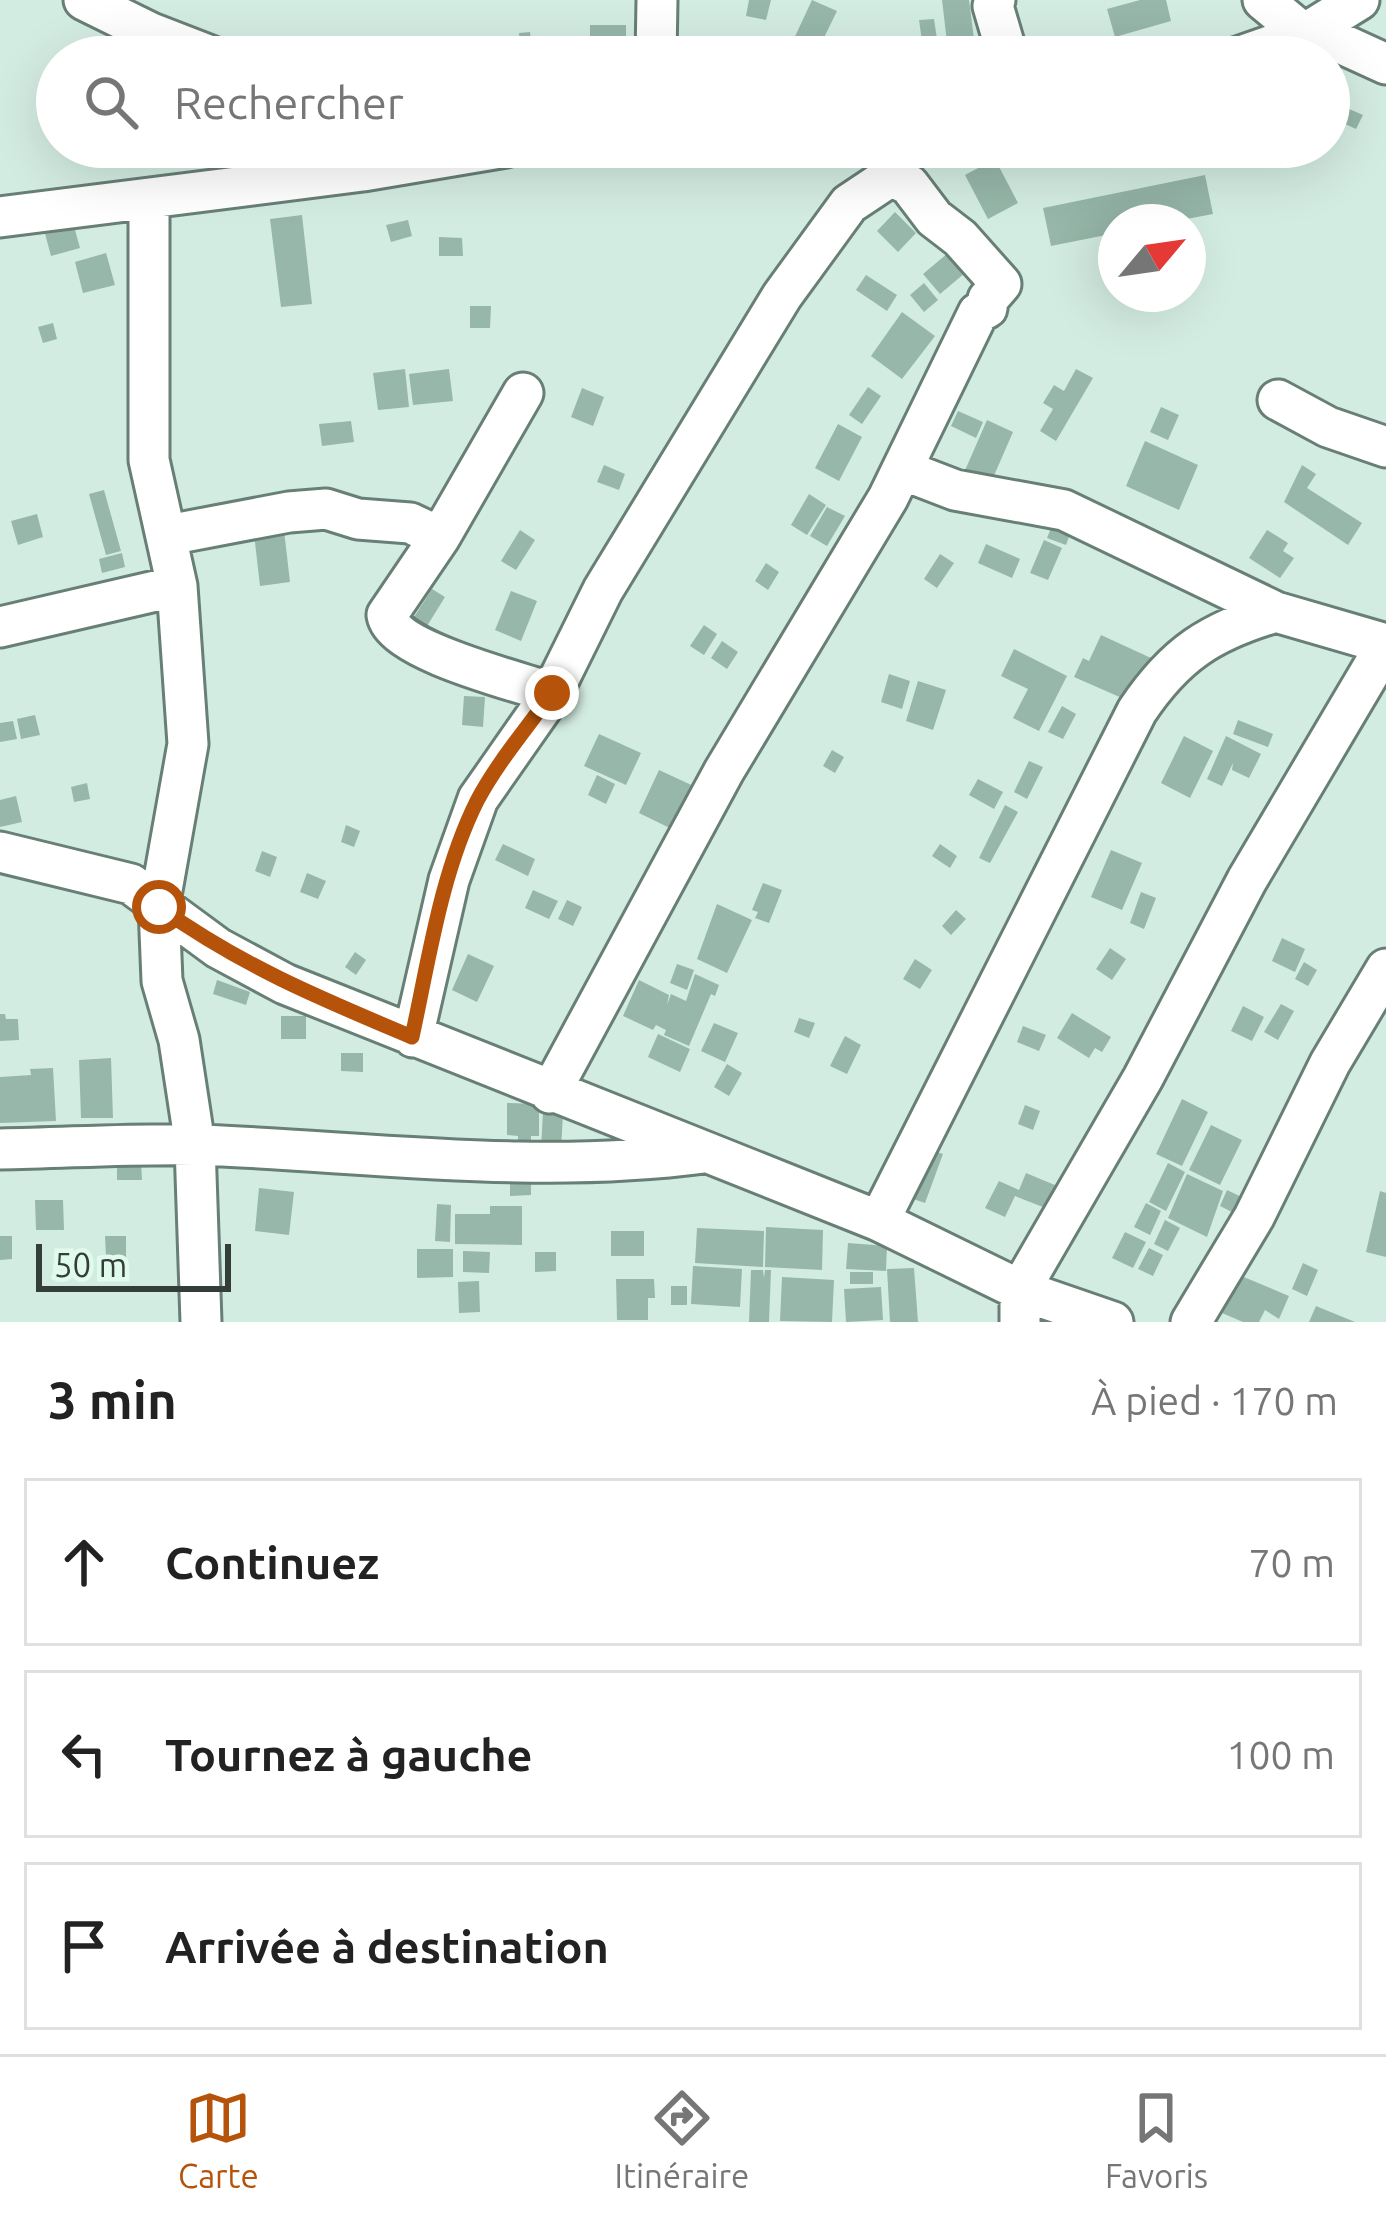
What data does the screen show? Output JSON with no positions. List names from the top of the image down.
{
  "scale_bar": "50 m",
  "north": "top right",
  "page": {
    "search": "Rechercher",
    "scale": "50 m",
    "heading": ["3 min", "À pied · 170 m"],
    "list": [
      ["Continuez", "70 m"],
      ["Tournez à gauche", "100 m"],
      "Arrivée à destination"
    ],
    "nav": ["Carte", "Itinéraire", "Favoris"]
  }
}
